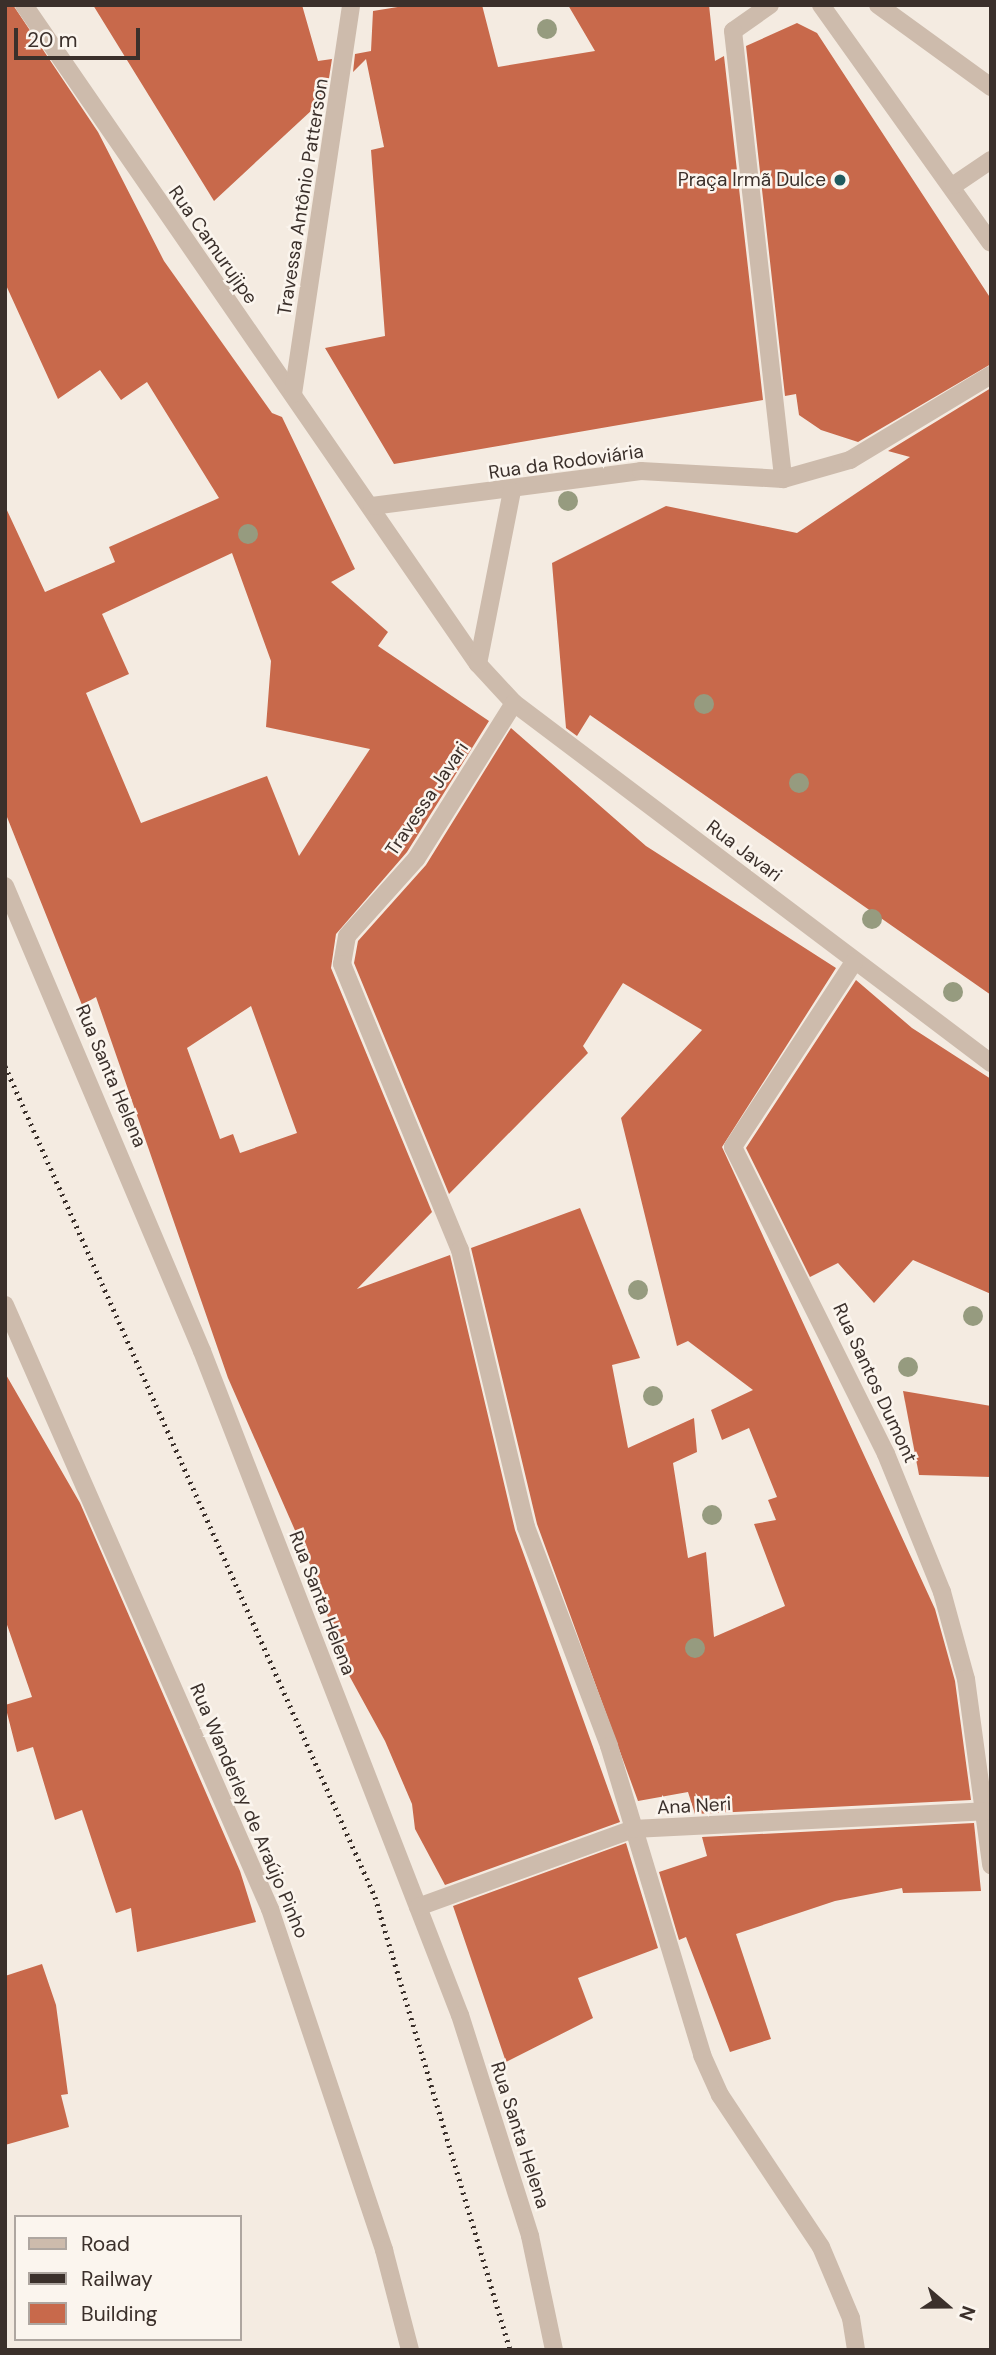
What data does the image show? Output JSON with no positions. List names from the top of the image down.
{
  "streets": {
    "street": [
      "Travessa Antônio Patterson",
      "Rua Camurujipe",
      "Rua da Rodoviária",
      "Travessa Javari",
      "Rua Javari",
      "Rua Santa Helena",
      "Rua Santos Dumont",
      "Ana Neri",
      "Rua Wanderley de Araújo Pinho"
    ]
  },
  "crossings": [
    ["Travessa Antônio Patterson", "Rua Camurujipe"],
    ["Rua Camurujipe", "Rua da Rodoviária"],
    ["Rua Camurujipe", "Rua Javari"],
    ["Rua da Rodoviária", "Rua Javari"],
    ["Travessa Javari", "Rua Javari"],
    ["Travessa Javari", "Ana Neri"],
    ["Rua Javari", "Rua Santos Dumont"],
    ["Rua Santa Helena", "Ana Neri"],
    ["Rua Santos Dumont", "Ana Neri"]
  ],
  "places": ["Praça Irmã Dulce"],
  "legend": ["Road", "Railway", "Building"],
  "scale_bar": "20 m",
  "north": "right"
}
